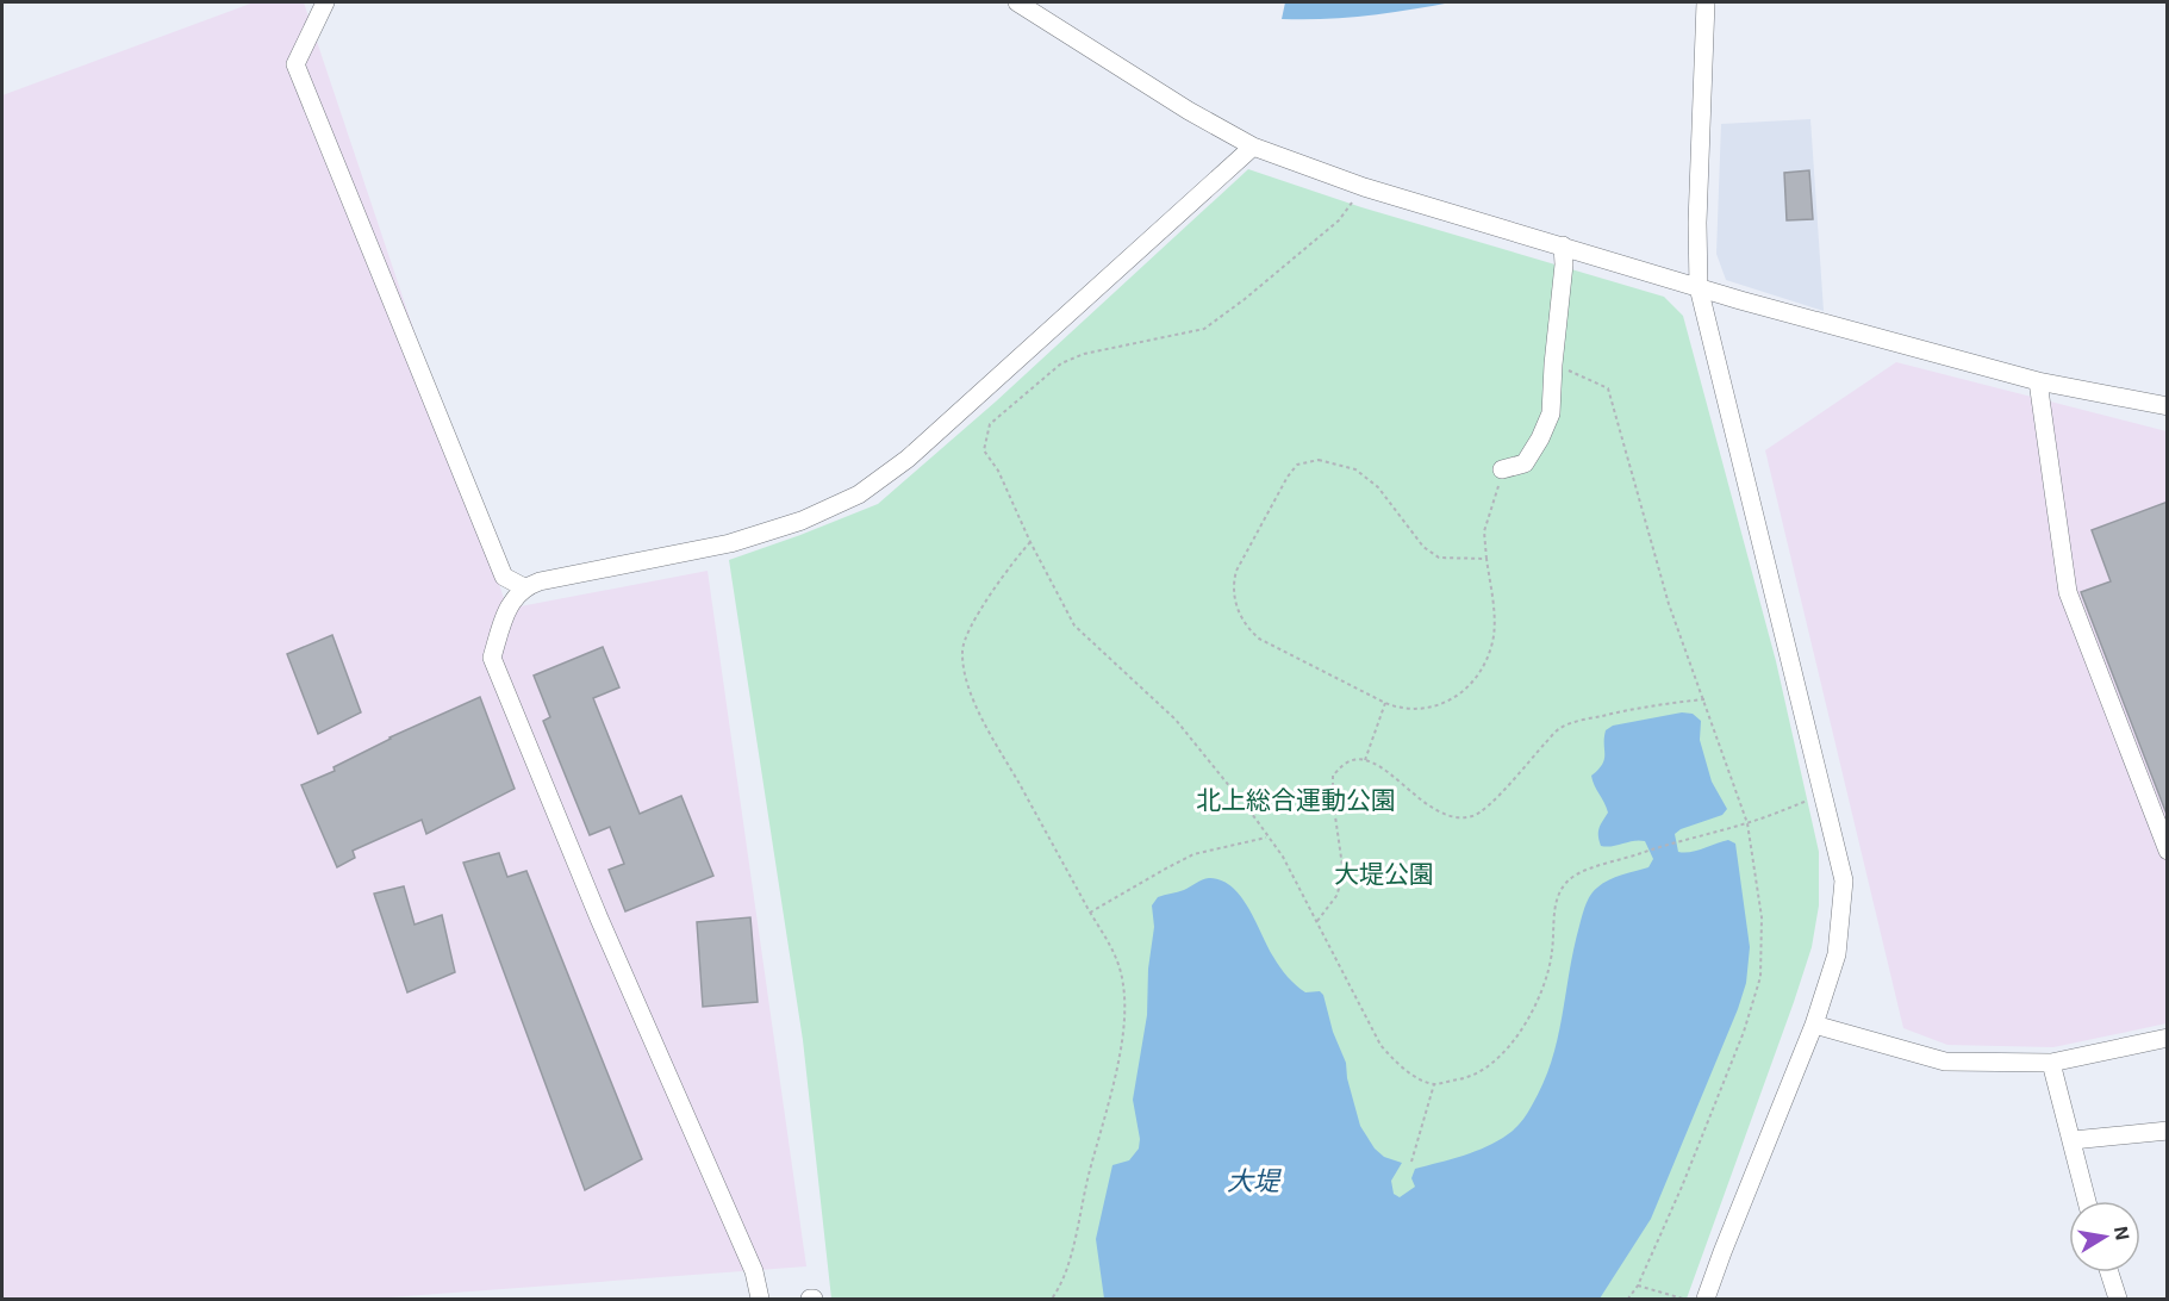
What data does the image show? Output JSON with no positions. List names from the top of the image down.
{
  "water": ["大堤"],
  "parks": ["北上総合運動公園", "大堤公園"],
  "north": "right"
}
